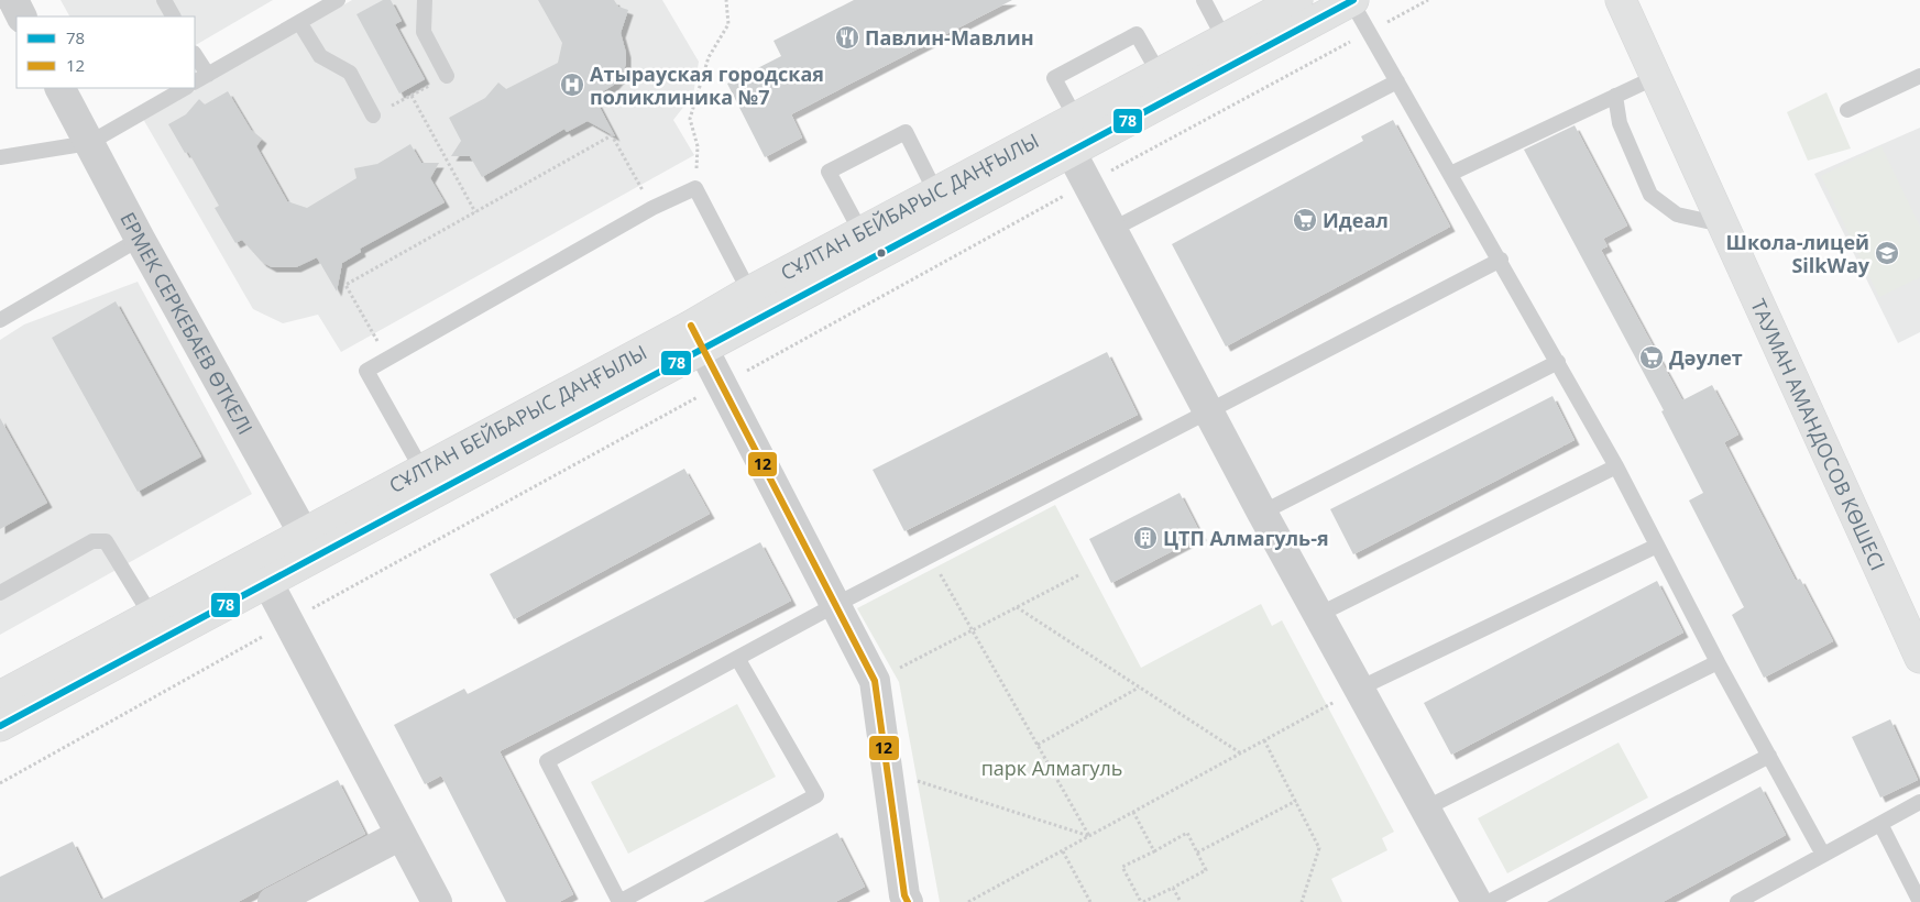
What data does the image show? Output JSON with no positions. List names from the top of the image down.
{
  "streets": {
    "main road": ["СҰЛТАН БЕЙБАРЫС ДАҢҒЫЛЫ", "ТАУМАН АМАНДОСОВ КӨШЕСІ"],
    "street": ["ЕРМЕК СЕРКЕБАЕВ ӨТКЕЛІ"]
  },
  "crossings": [
    ["СҰЛТАН БЕЙБАРЫС ДАҢҒЫЛЫ", "ЕРМЕК СЕРКЕБАЕВ ӨТКЕЛІ"]
  ],
  "parks": ["парк Алмагуль"],
  "places": {
    "restaurant": ["Павлин-Мавлин"],
    "hospital": ["Атырауская городская поликлиника №7"],
    "supermarket": ["Идеал", "Дәулет"],
    "school or university": ["Школа-лицей SilkWay"],
    "building": ["ЦТП Алмагуль-я"]
  },
  "lines": ["transit line 78", "transit line 12"],
  "legend": ["78", "12"]
}
